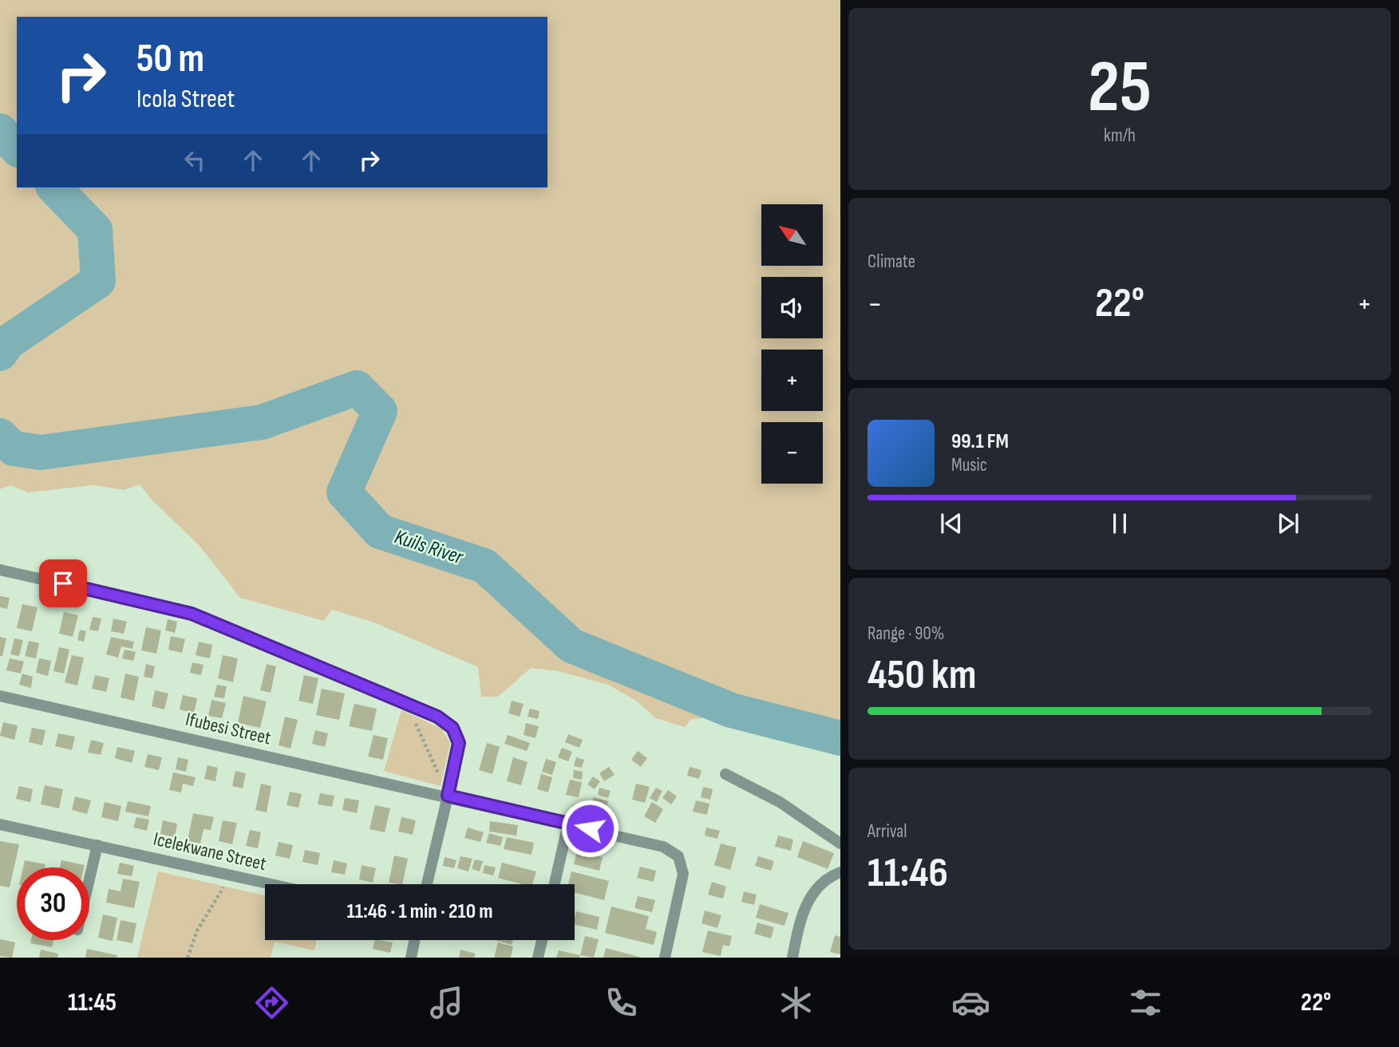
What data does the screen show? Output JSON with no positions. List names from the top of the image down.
{
  "streets": {
    "street": ["Ifubesi Street", "Icelekwane Street"]
  },
  "water": ["Kuils River"],
  "north": "top left",
  "page": {
    "tile": [
      ["25", "km/h"],
      "Climate",
      ["Range · 90%", "450 km"],
      ["Arrival", "11:46"]
    ],
    "turn": ["50 m", "Icola Street"],
    "map_buttons": ["+", "−"],
    "heat": ["−", "22°", "+"],
    "song": ["99.1 FM", "Music"],
    "limit": "30",
    "trip": "11:46 · 1 min · 210 m",
    "tabs": ["11:45", "22°"]
  }
}
